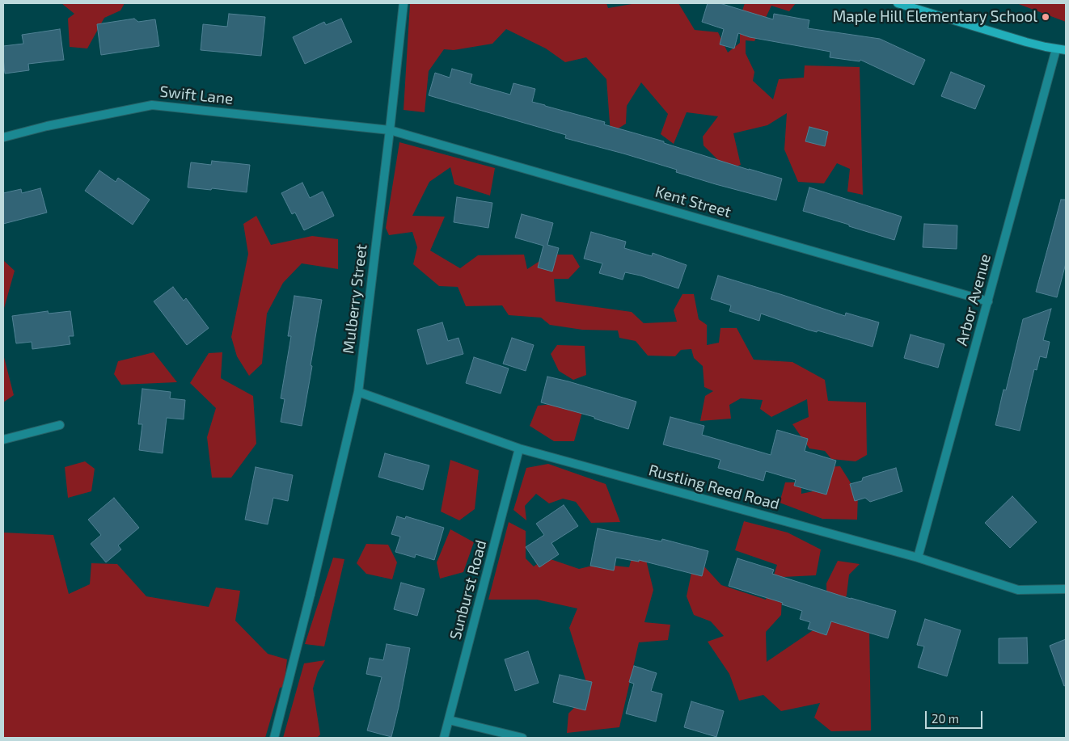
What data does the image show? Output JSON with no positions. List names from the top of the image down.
{
  "streets": {
    "street": [
      "Swift Lane",
      "Kent Street",
      "Mulberry Street",
      "Arbor Avenue",
      "Rustling Reed Road",
      "Sunburst Road"
    ]
  },
  "crossings": [
    ["Swift Lane", "Kent Street"],
    ["Swift Lane", "Mulberry Street"],
    ["Kent Street", "Mulberry Street"],
    ["Kent Street", "Arbor Avenue"],
    ["Mulberry Street", "Rustling Reed Road"],
    ["Arbor Avenue", "Rustling Reed Road"],
    ["Rustling Reed Road", "Sunburst Road"]
  ],
  "places": ["Maple Hill Elementary School"],
  "scale_bar": "20 m"
}
